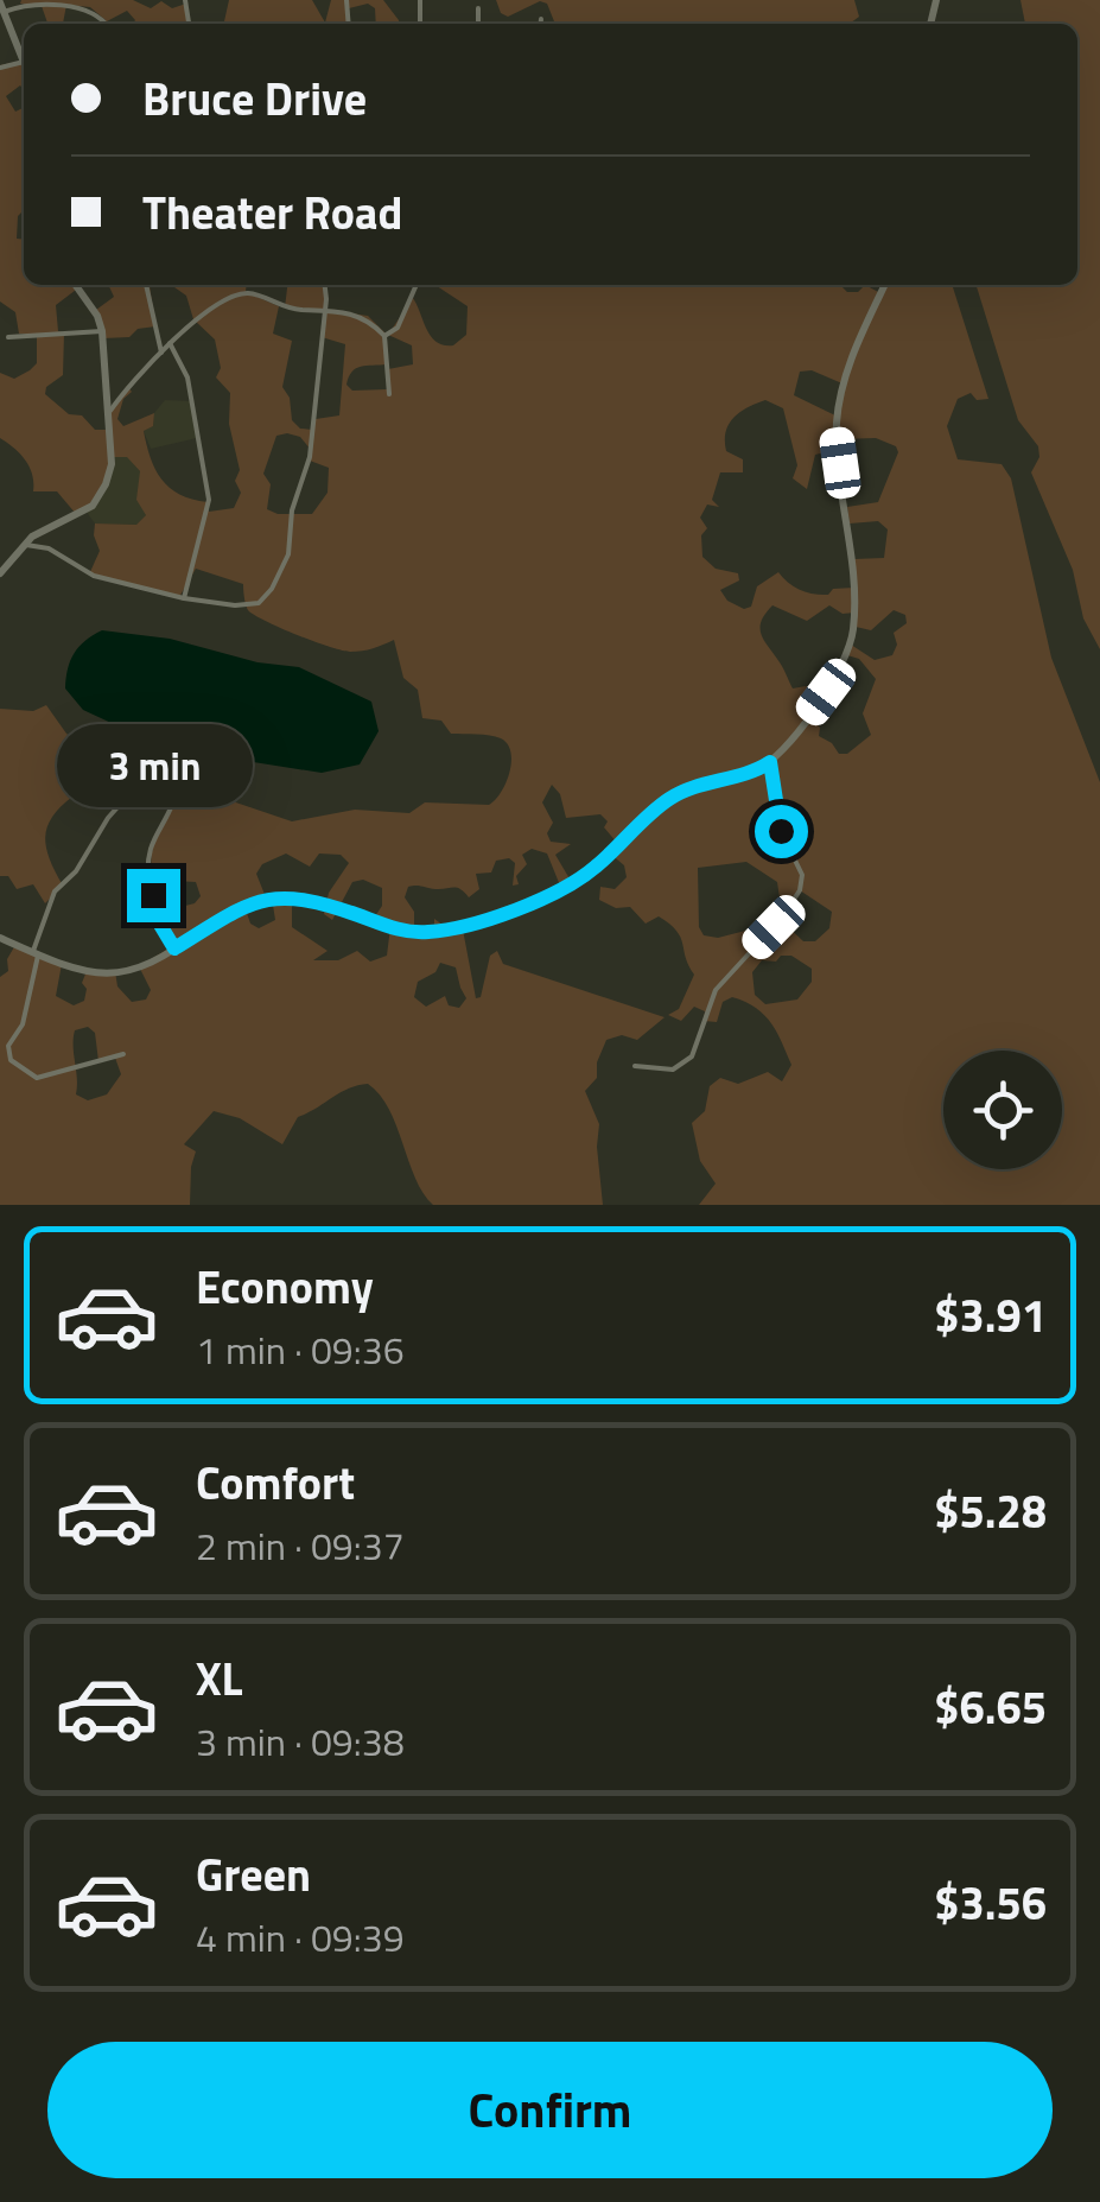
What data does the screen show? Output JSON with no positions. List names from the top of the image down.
{
  "page": {
    "banner": ["Bruce Drive", "Theater Road"],
    "bubble": "3 min",
    "list": [
      {
        "name": "Economy",
        "note": "1 min · 09:36",
        "value": "$3.91"
      },
      {
        "name": "Comfort",
        "note": "2 min · 09:37",
        "value": "$5.28"
      },
      {
        "name": "XL",
        "note": "3 min · 09:38",
        "value": "$6.65"
      },
      {
        "name": "Green",
        "note": "4 min · 09:39",
        "value": "$3.56"
      }
    ],
    "buttons": "Confirm"
  }
}
